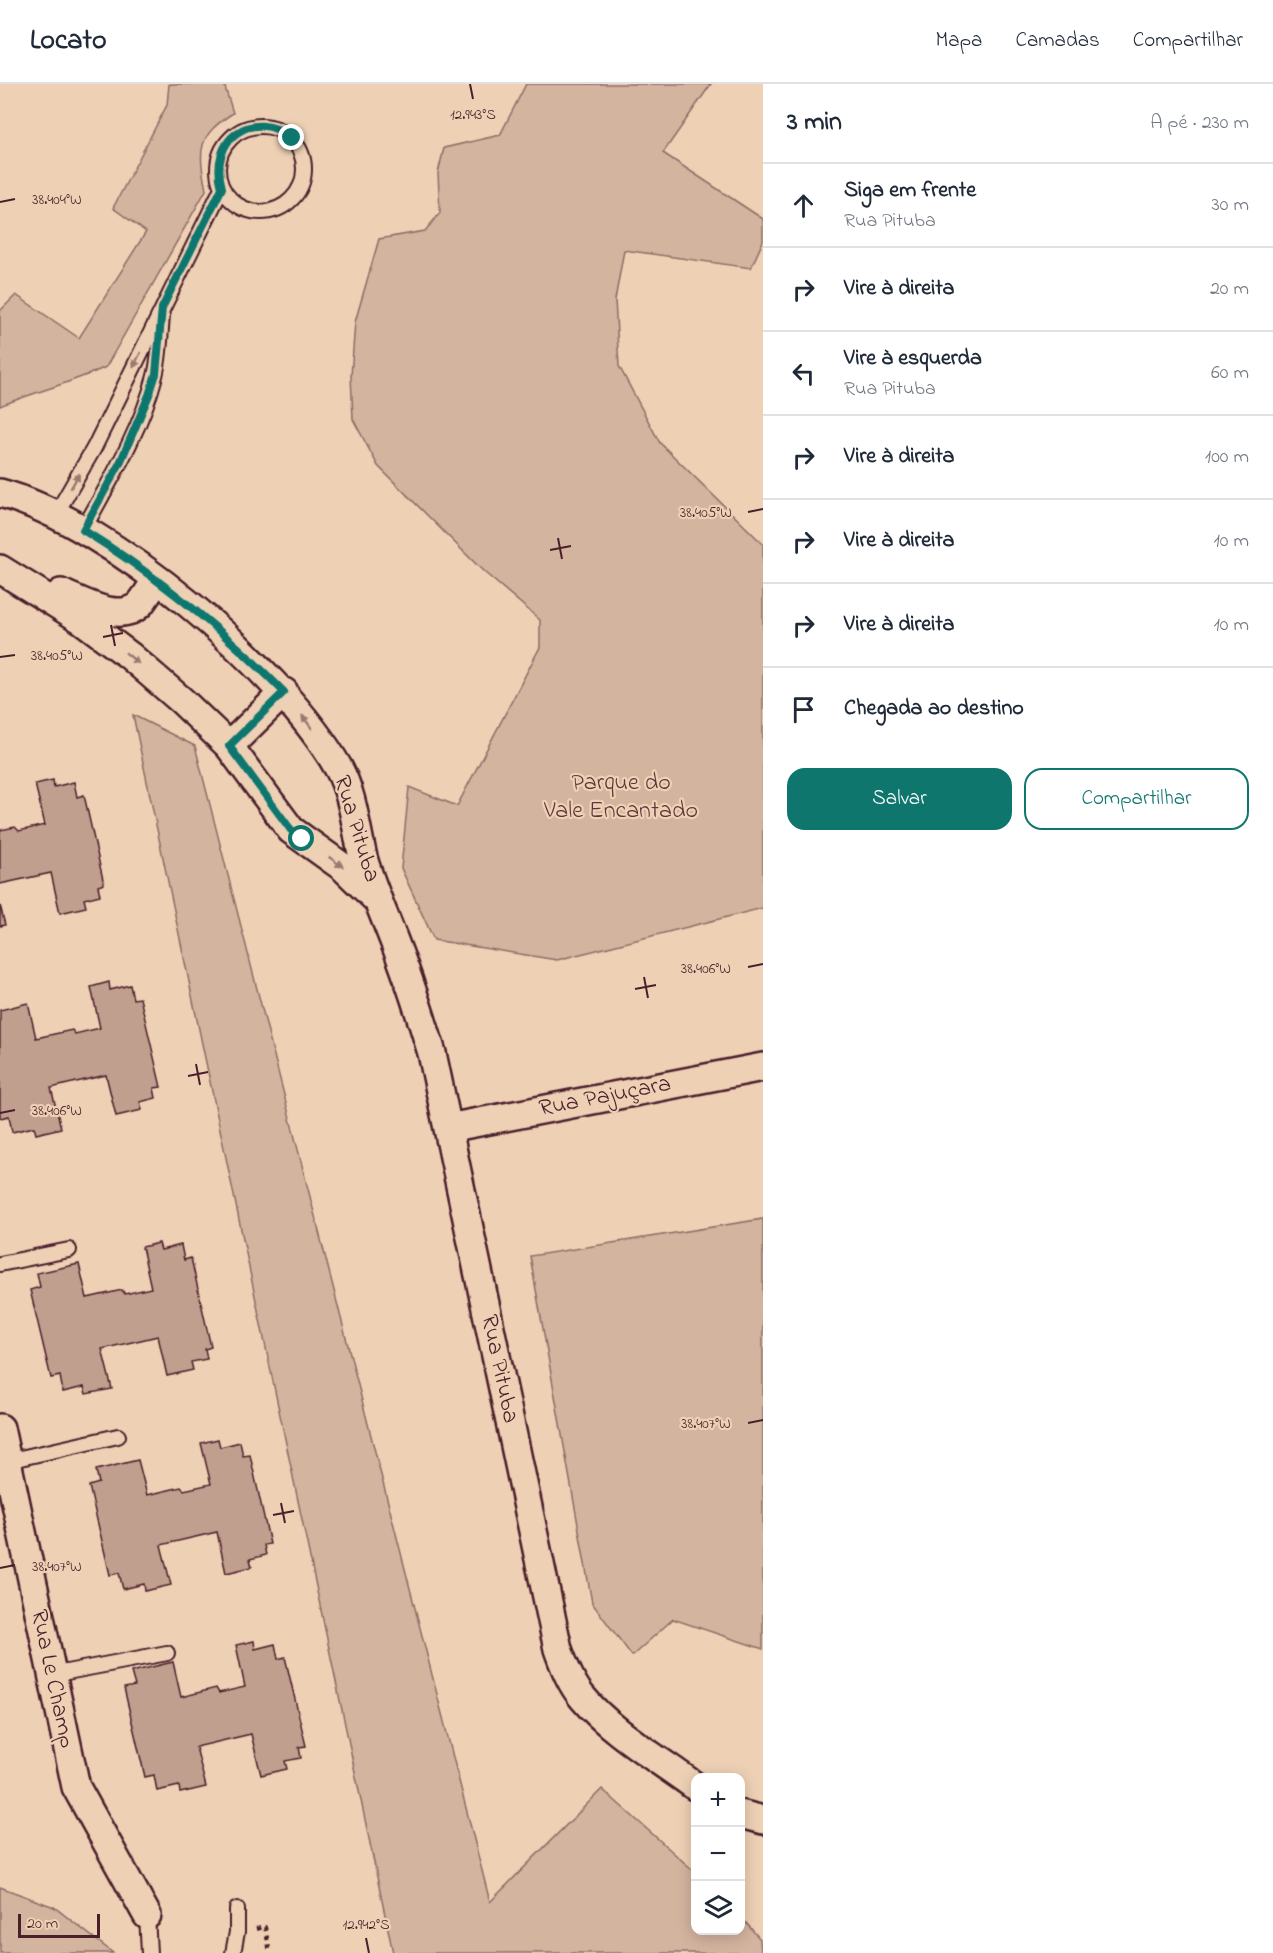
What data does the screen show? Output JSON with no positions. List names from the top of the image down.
{
  "streets": {
    "street": ["Rua Pituba", "Rua Pajuçara", "Rua Le Champ"]
  },
  "crossings": [
    ["Rua Pituba", "Rua Pajuçara"]
  ],
  "parks": ["Parque do Vale Encantado"],
  "scale_bar": "20 m",
  "page": {
    "header": "Locato",
    "nav": ["Mapa", "Camadas", "Compartilhar"],
    "heading": ["3 min", "A pé · 230 m"],
    "list": [
      ["Siga em frente", "Rua Pituba", "30 m"],
      ["Vire à direita", "20 m"],
      ["Vire à esquerda", "Rua Pituba", "60 m"],
      ["Vire à direita", "100 m"],
      ["Vire à direita", "10 m"],
      ["Vire à direita", "10 m"],
      "Chegada ao destino"
    ],
    "buttons": ["Salvar", "Compartilhar"],
    "map_buttons": ["+", "−"],
    "scale": "20 m"
  },
  "coordinates": [
    "12.943°S",
    "38.404°W",
    "38.405°W",
    "38.406°W",
    "38.407°W",
    "12.942°S"
  ]
}
